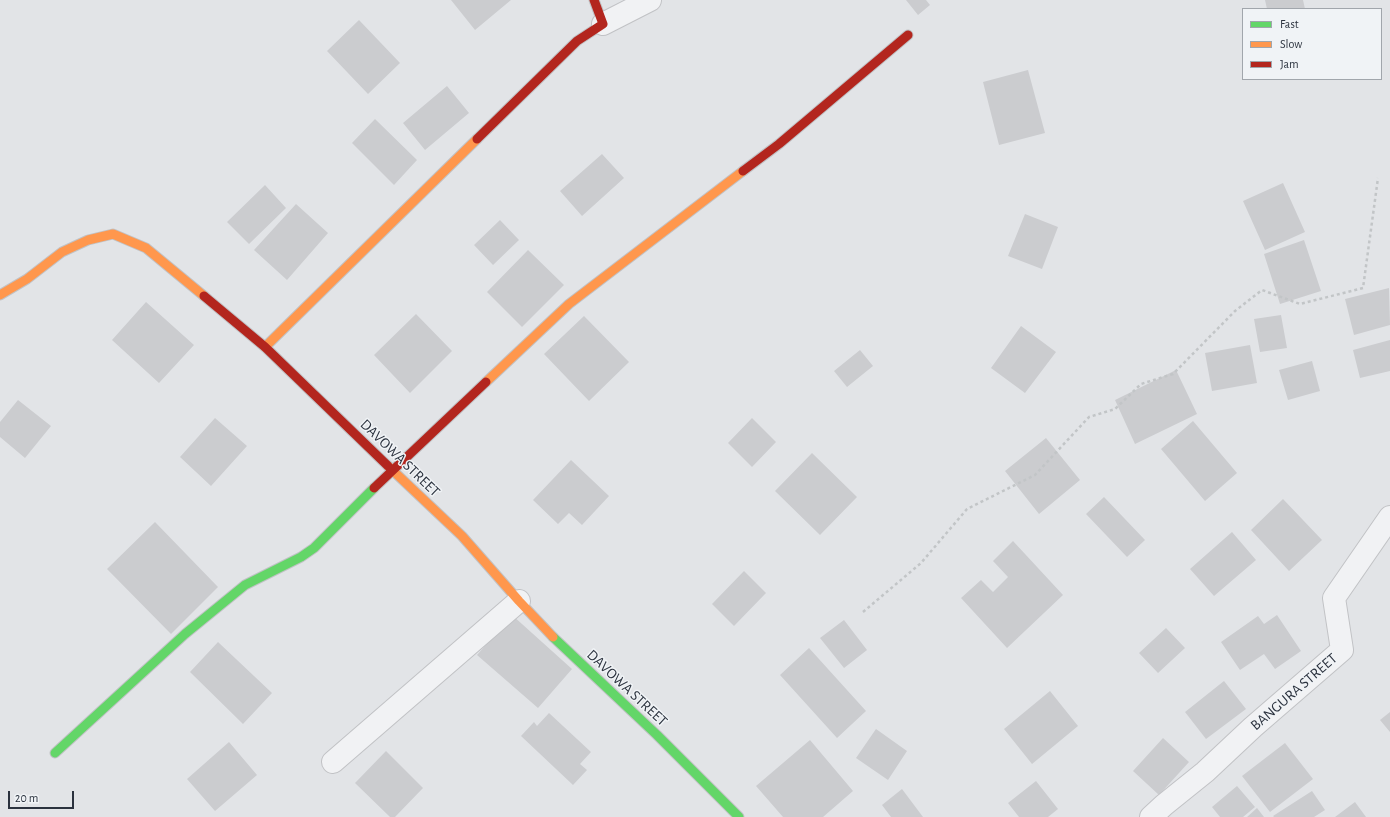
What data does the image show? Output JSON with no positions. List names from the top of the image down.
{
  "streets": {
    "street": ["DAVOWA STREET", "BANGURA STREET"]
  },
  "legend": ["Fast", "Slow", "Jam"],
  "scale_bar": "20 m"
}
